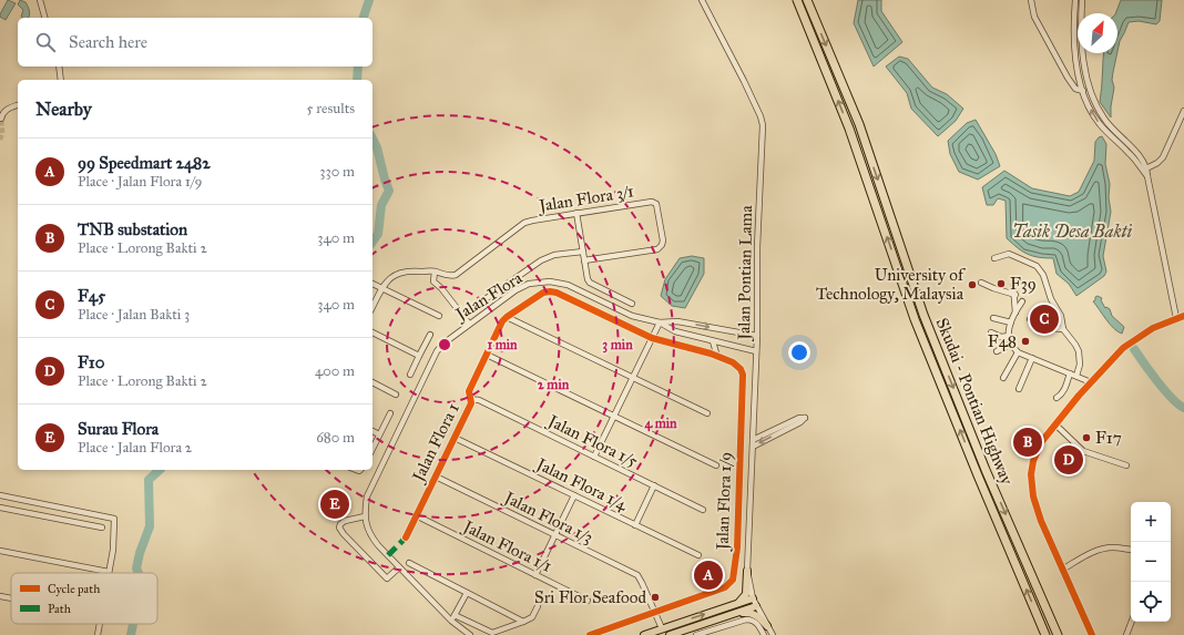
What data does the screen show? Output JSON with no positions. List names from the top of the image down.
{
  "streets": {
    "highway": ["Skudai - Pontian Highway"],
    "street": [
      "Jalan Flora 3/1",
      "Jalan Pontian Lama",
      "Jalan Flora",
      "Jalan Flora 1/5",
      "Jalan Flora 1",
      "Jalan Flora 1/4",
      "Jalan Flora 1/9",
      "Jalan Flora 1/3",
      "Jalan Flora 1/1"
    ]
  },
  "crossings": [
    ["Jalan Pontian Lama", "Jalan Flora"],
    ["Jalan Flora 1/5", "Jalan Flora 1"],
    ["Jalan Flora 1", "Jalan Flora 1/4"],
    ["Jalan Flora 1", "Jalan Flora 1/9"],
    ["Jalan Flora 1", "Jalan Flora 1/3"],
    ["Jalan Flora 1", "Jalan Flora 1/1"],
    ["Jalan Flora 1/9", "Jalan Flora 1/3"]
  ],
  "water": ["Tasik Desa Bakti"],
  "places": [
    "F39",
    "University of Technology, Malaysia",
    "F48",
    "F17",
    "Sri Flor Seafood"
  ],
  "legend": ["Cycle path", "Path"],
  "north": "top right",
  "page": {
    "search": "Search here",
    "heading": ["Nearby", "5 results"],
    "list": [
      {
        "mark": "A",
        "name": "99 Speedmart 2482",
        "note": "Place · Jalan Flora 1/9",
        "value": "330 m"
      },
      {
        "mark": "B",
        "name": "TNB substation",
        "note": "Place · Lorong Bakti 2",
        "value": "340 m"
      },
      {
        "mark": "C",
        "name": "F45",
        "note": "Place · Jalan Bakti 3",
        "value": "340 m"
      },
      {
        "mark": "D",
        "name": "F10",
        "note": "Place · Lorong Bakti 2",
        "value": "400 m"
      },
      {
        "mark": "E",
        "name": "Surau Flora",
        "note": "Place · Jalan Flora 2",
        "value": "680 m"
      }
    ],
    "pins": [
      "C",
      "B",
      "D",
      "E",
      "A"
    ],
    "map_buttons": ["+", "−"]
  },
  "rings": [
    "1 min",
    "3 min",
    "2 min",
    "4 min"
  ]
}
